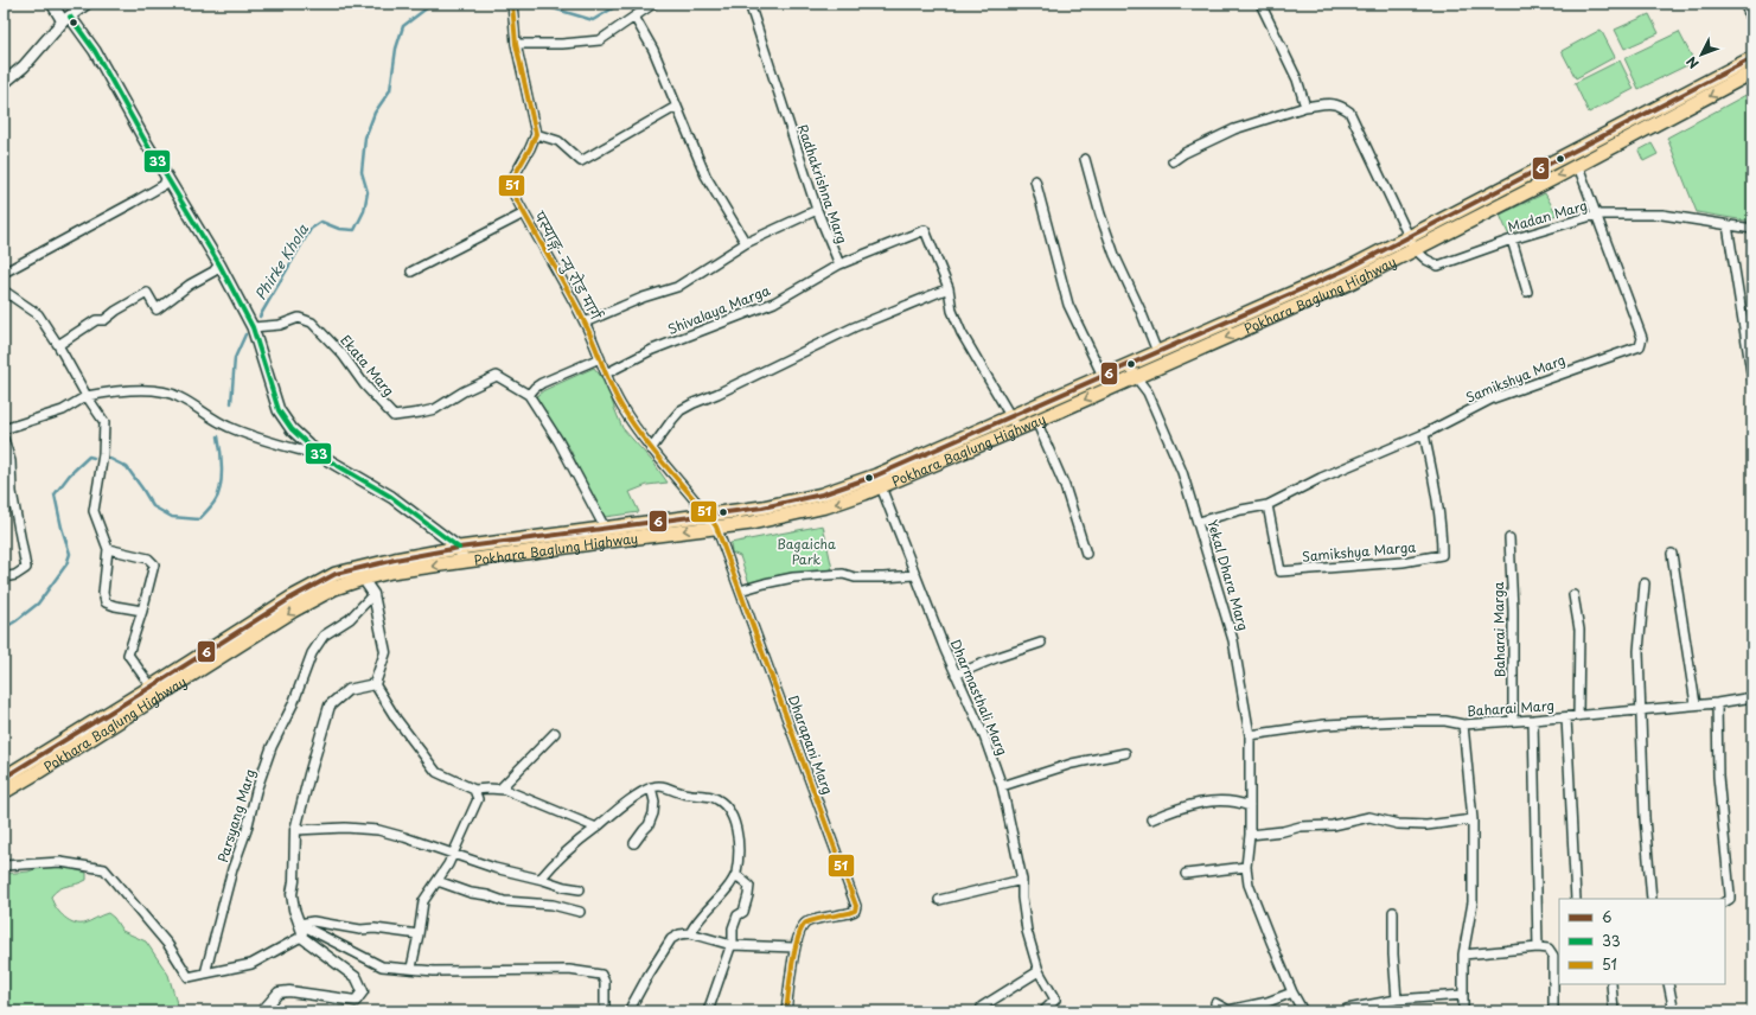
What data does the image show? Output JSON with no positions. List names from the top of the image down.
{
  "streets": {
    "highway": ["Pokhara Baglung Highway"],
    "street": [
      "Radhakrishna Marg",
      "Madan Marg",
      "पस्याङ्ग- न्यु रोड मार्ग",
      "Shivalaya Marga",
      "Ekata Marg",
      "Samikshya Marg",
      "Samikshya Marga",
      "Yekal Dhara Marg",
      "Baharai Marga",
      "Dharmasthali Marg",
      "Baharai Marg",
      "Dharapani Marg",
      "Parsyang Marg"
    ]
  },
  "crossings": [
    ["Radhakrishna Marg", "Pokhara Baglung Highway"],
    ["Radhakrishna Marg", "Shivalaya Marga"],
    ["Madan Marg", "Pokhara Baglung Highway"],
    ["Madan Marg", "Samikshya Marg"],
    ["पस्याङ्ग- न्यु रोड मार्ग", "Pokhara Baglung Highway"],
    ["पस्याङ्ग- न्यु रोड मार्ग", "Shivalaya Marga"],
    ["पस्याङ्ग- न्यु रोड मार्ग", "Dharapani Marg"],
    ["Pokhara Baglung Highway", "Ekata Marg"],
    ["Pokhara Baglung Highway", "Samikshya Marg"],
    ["Pokhara Baglung Highway", "Yekal Dhara Marg"],
    ["Pokhara Baglung Highway", "Dharmasthali Marg"],
    ["Pokhara Baglung Highway", "Dharapani Marg"],
    ["Samikshya Marg", "Samikshya Marga"],
    ["Samikshya Marg", "Yekal Dhara Marg"],
    ["Yekal Dhara Marg", "Baharai Marg"],
    ["Baharai Marga", "Baharai Marg"]
  ],
  "water": ["Phirke Khola"],
  "parks": ["Bagaicha Park"],
  "lines": ["transit line 51", "transit line 33", "transit line 6"],
  "legend": ["6", "33", "51"],
  "north": "bottom left"
}
